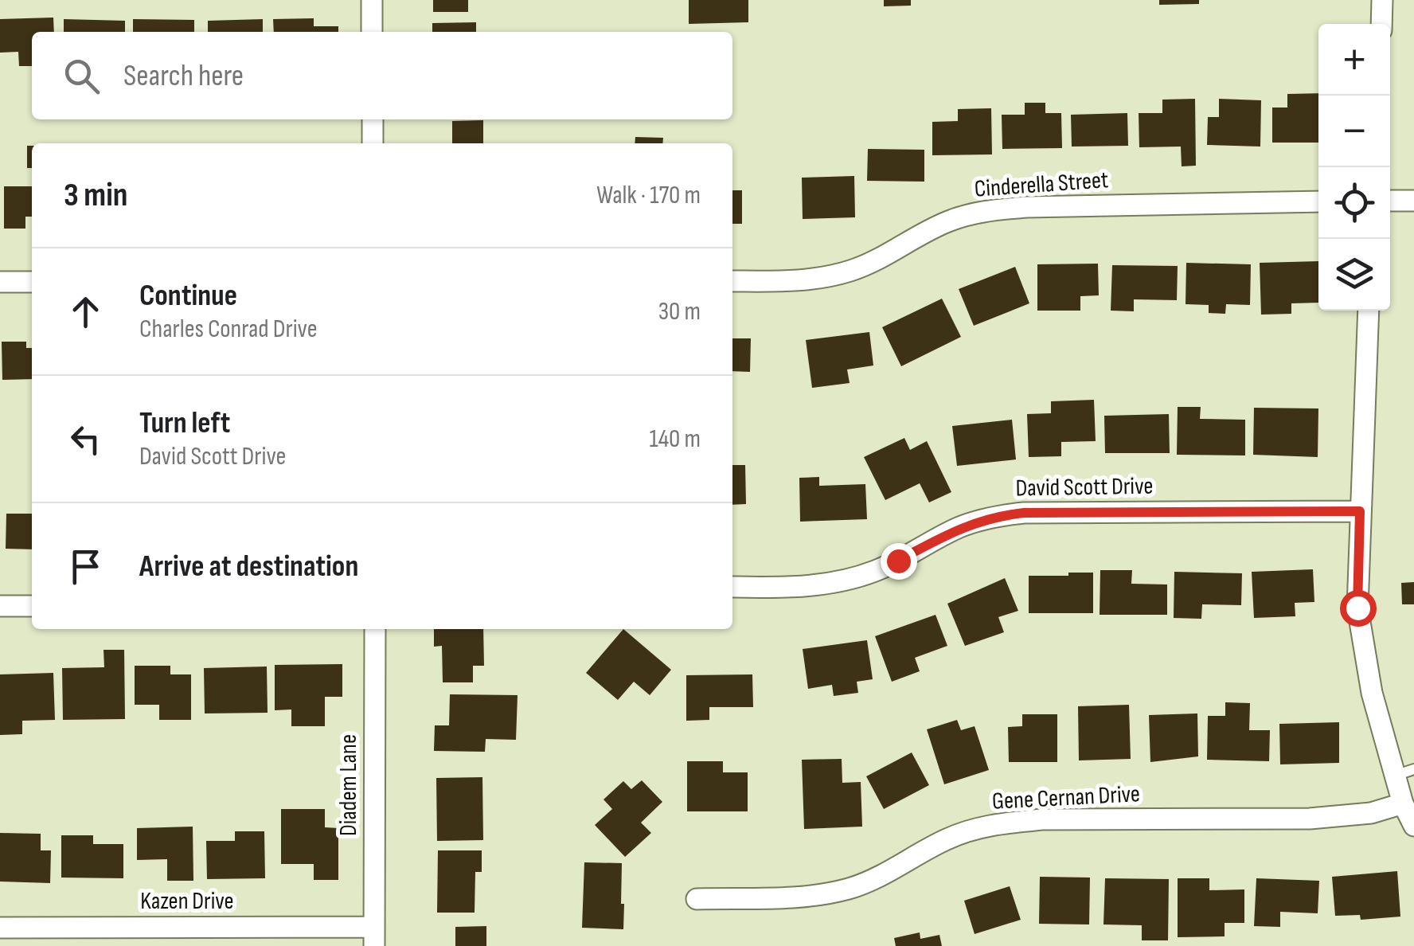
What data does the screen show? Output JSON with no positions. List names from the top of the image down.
{
  "streets": {
    "street": [
      "Cinderella Street",
      "David Scott Drive",
      "Diadem Lane",
      "Gene Cernan Drive",
      "Kazen Drive"
    ]
  },
  "crossings": [
    ["Diadem Lane", "Kazen Drive"]
  ],
  "page": {
    "map_buttons": ["+", "−"],
    "search": "Search here",
    "heading": ["3 min", "Walk · 170 m"],
    "list": [
      ["Continue", "Charles Conrad Drive", "30 m"],
      ["Turn left", "David Scott Drive", "140 m"],
      "Arrive at destination"
    ]
  }
}
